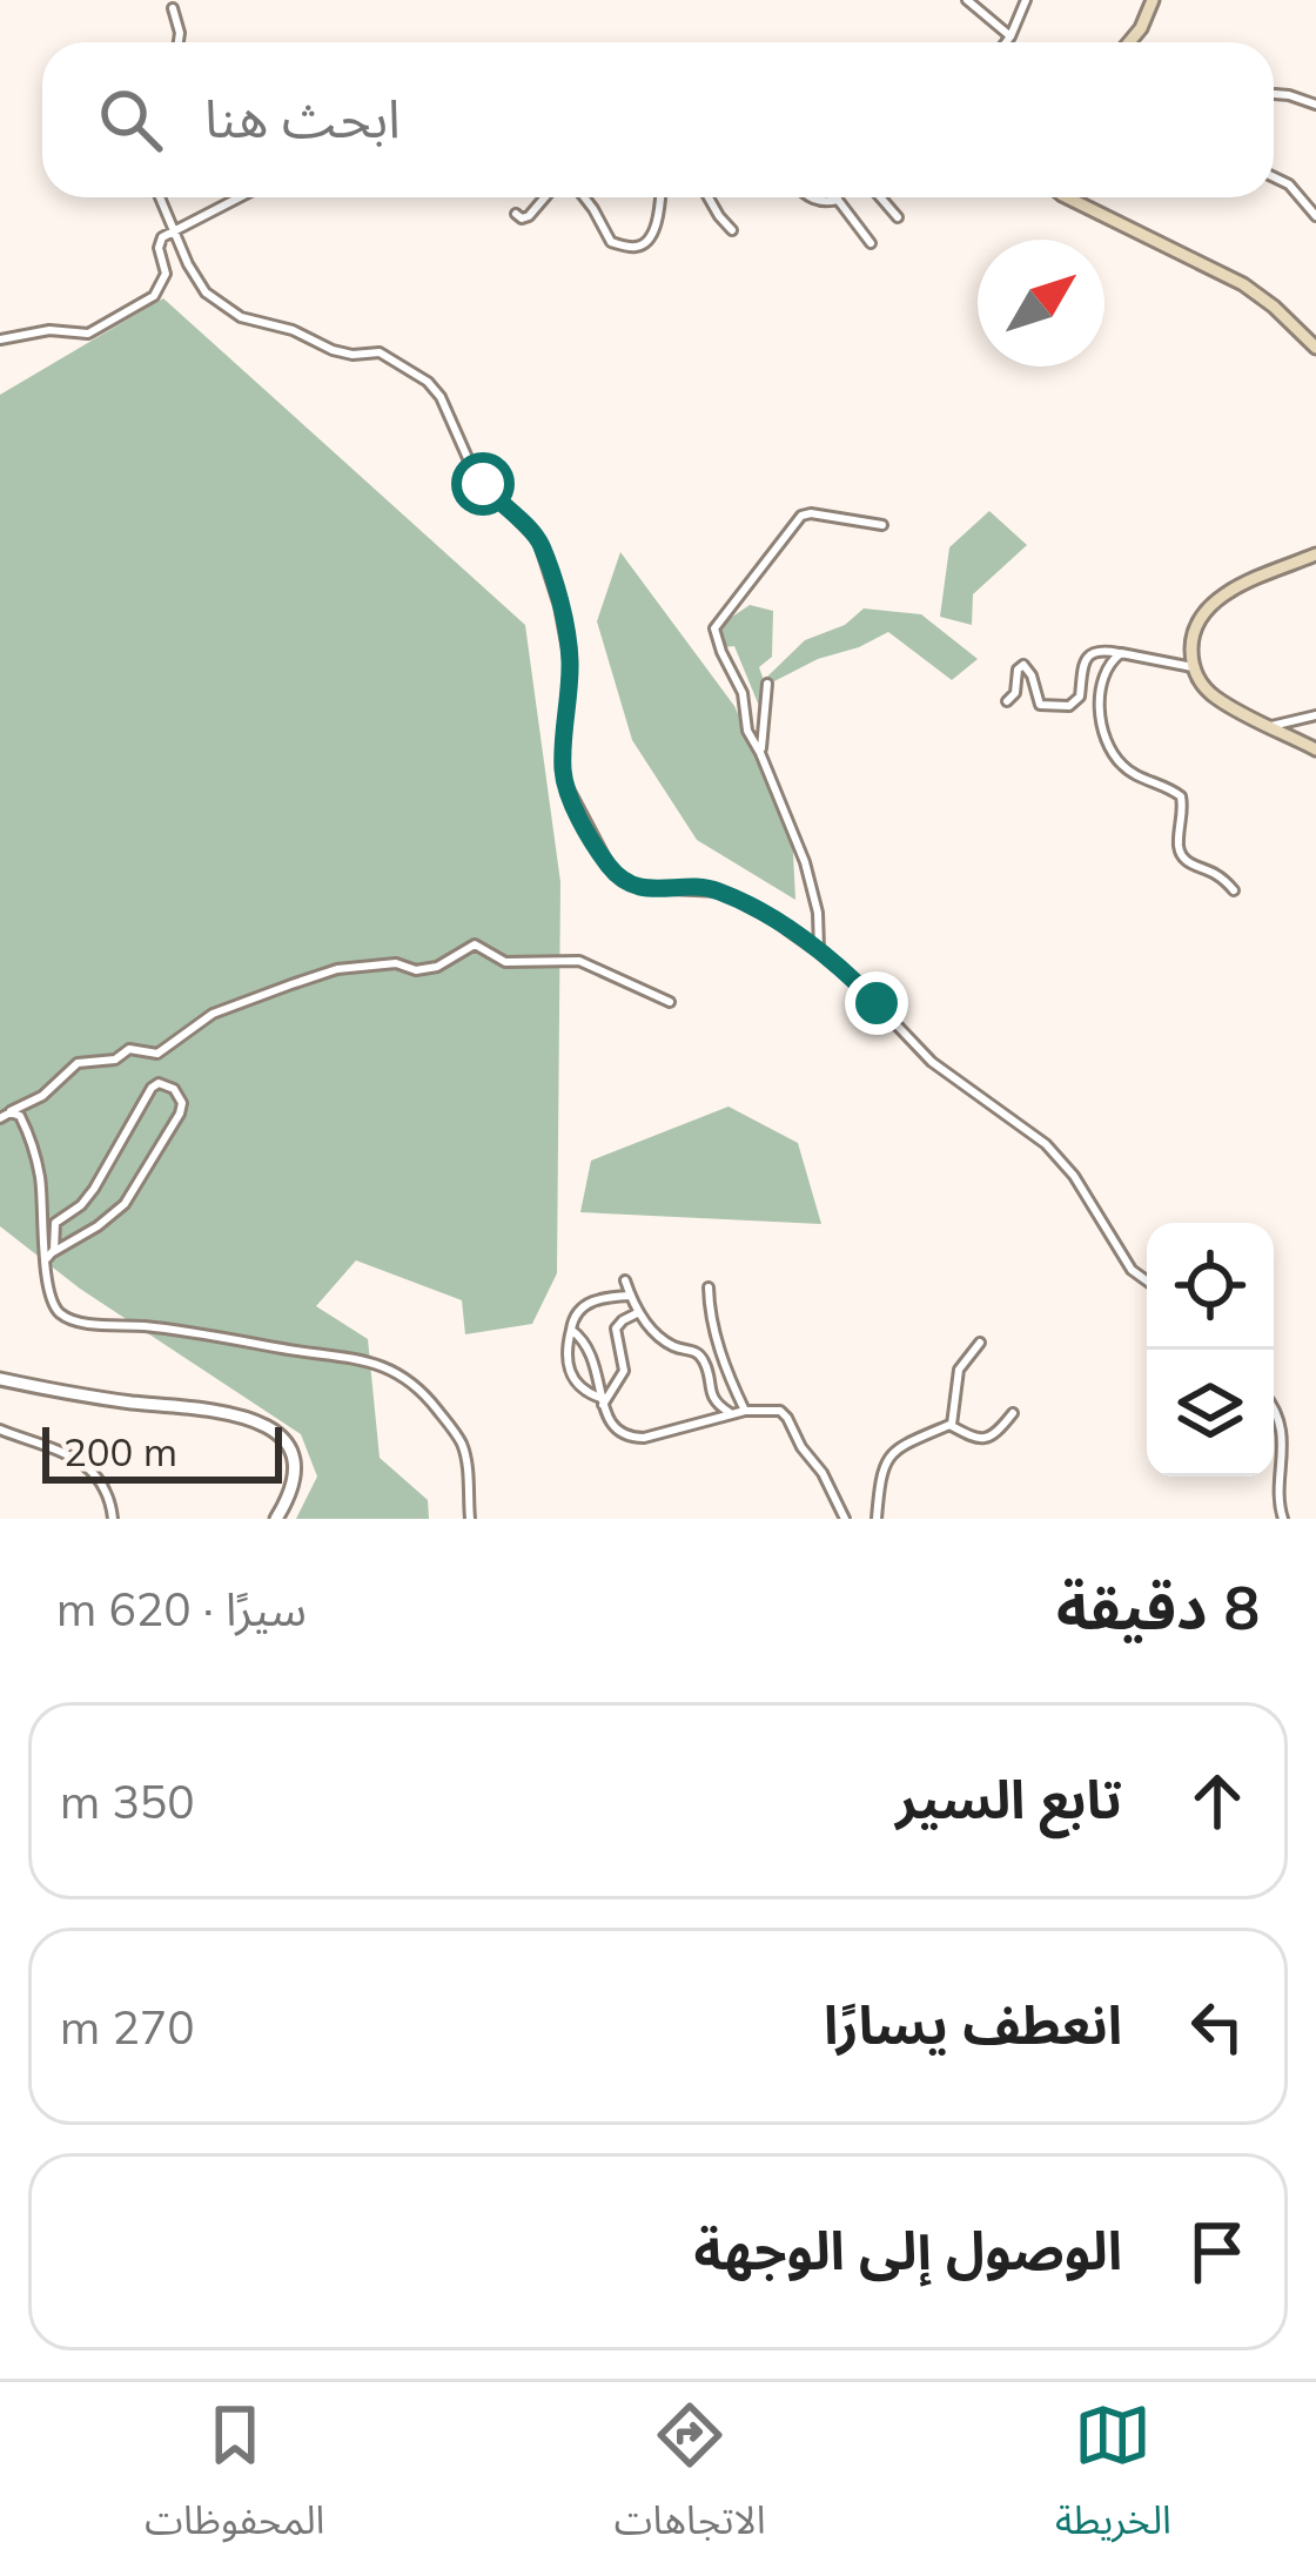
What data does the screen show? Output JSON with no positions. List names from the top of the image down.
{
  "scale_bar": "200 m",
  "north": "top right",
  "page": {
    "search": "ابحث هنا",
    "scale": "200 m",
    "heading": ["8 دقيقة", "سيرًا · 620 m"],
    "list": [
      ["تابع السير", "350 m"],
      ["انعطف يسارًا", "270 m"],
      "الوصول إلى الوجهة"
    ],
    "nav": ["الخريطة", "الاتجاهات", "المحفوظات"]
  }
}
